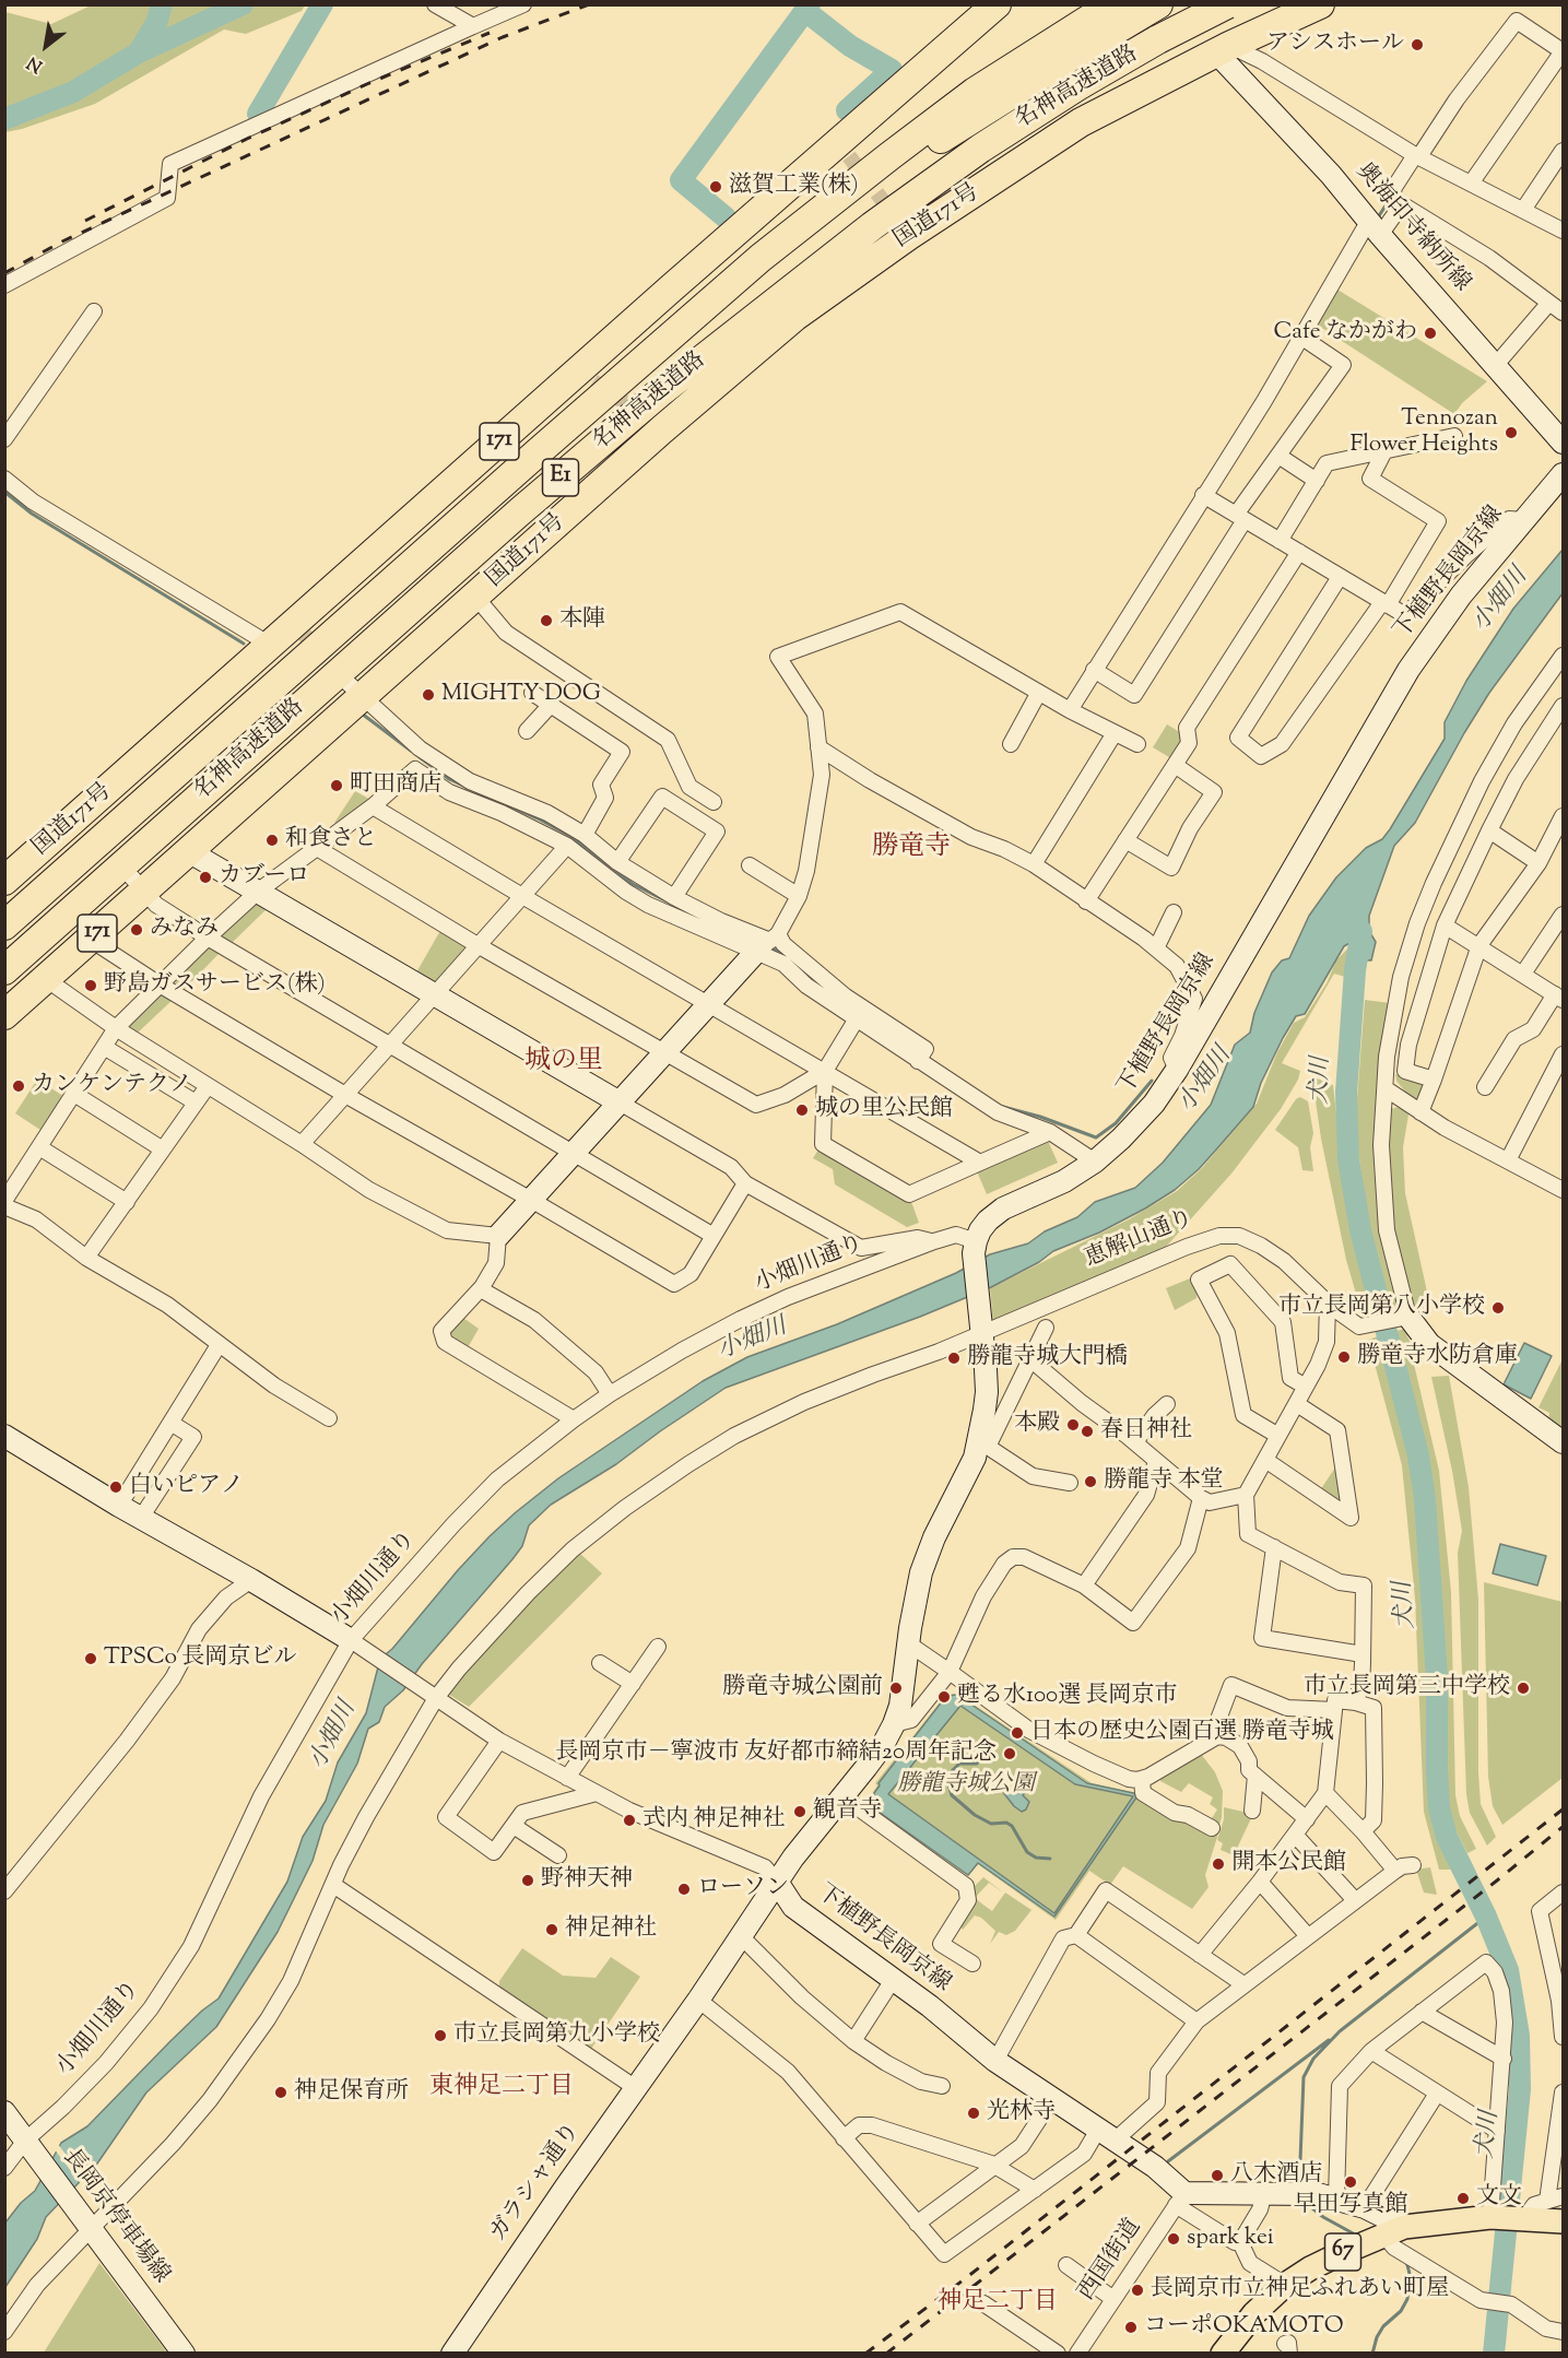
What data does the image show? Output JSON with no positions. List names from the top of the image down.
{
  "streets": {
    "highway": [
      "名神高速道路",
      "国道171号",
      "171",
      "E1"
    ],
    "main road": [
      "奥海印寺納所線",
      "下植野長岡京線",
      "ガラシャ通り",
      "長岡京停車場線",
      "67"
    ],
    "street": ["恵解山通り", "小畑川通り", "西国街道"]
  },
  "crossings": [
    ["国道171号", "奥海印寺納所線"],
    ["下植野長岡京線", "小畑川通り"],
    ["下植野長岡京線", "ガラシャ通り"],
    ["下植野長岡京線", "西国街道"],
    ["恵解山通り", "長岡京停車場線"],
    ["小畑川通り", "長岡京停車場線"]
  ],
  "districts": [
    "勝竜寺",
    "城の里",
    "東神足二丁目",
    "神足二丁目"
  ],
  "water": ["小畑川", "犬川"],
  "parks": ["勝龍寺城公園"],
  "places": [
    "アシスホール",
    "滋賀工業(株)",
    "Cafe なかがわ",
    "Tennozan Flower Heights",
    "本陣",
    "MIGHTY DOG",
    "町田商店",
    "和食さと",
    "カブーロ",
    "みなみ",
    "野島ガスサービス(株)",
    "カンケンテクノ",
    "城の里公民館",
    "市立長岡第八小学校",
    "勝竜寺水防倉庫",
    "勝龍寺城大門橋",
    "本殿",
    "春日神社",
    "勝龍寺 本堂",
    "白いピアノ",
    "TPSCo 長岡京ビル",
    "勝竜寺城公園前",
    "市立長岡第三中学校",
    "甦る水100選 長岡京市",
    "日本の歴史公園百選 勝竜寺城",
    "長岡京市－寧波市 友好都市締結20周年記念",
    "観音寺",
    "式内 神足神社",
    "開本公民館",
    "野神天神",
    "ローソン",
    "神足神社",
    "市立長岡第九小学校",
    "神足保育所",
    "光林寺",
    "八木酒店",
    "早田写真館",
    "文文",
    "spark kei",
    "長岡京市立神足ふれあい町屋",
    "コーポOKAMOTO"
  ],
  "north": "bottom left"
}
